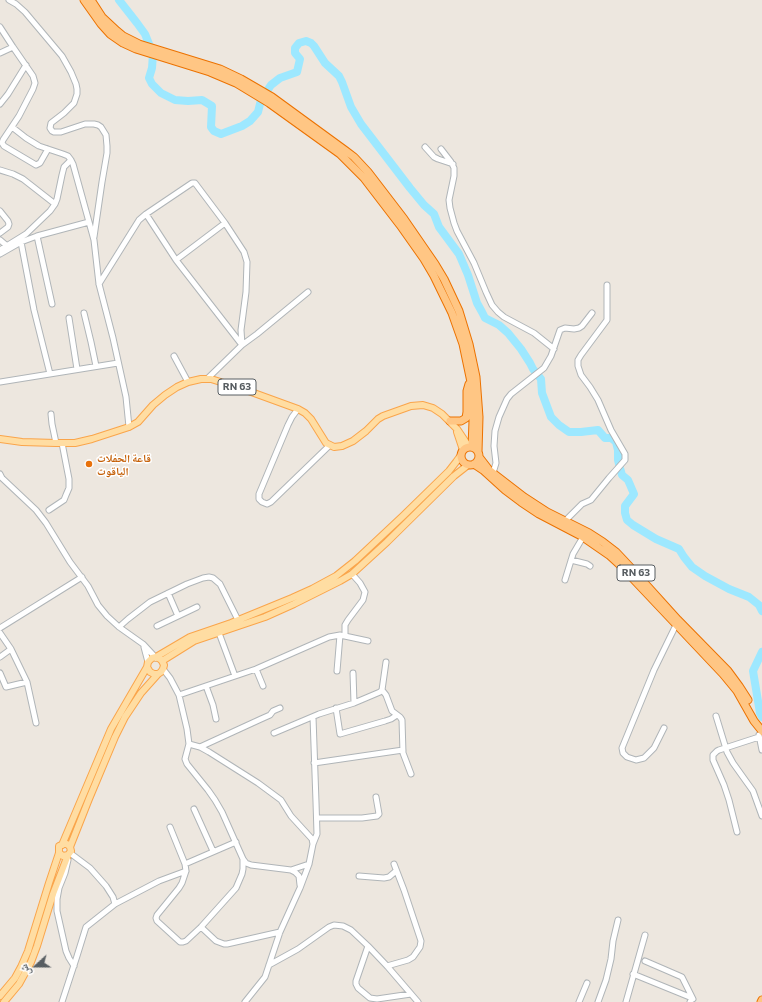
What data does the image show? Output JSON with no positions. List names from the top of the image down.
{
  "streets": {
    "highway": ["RN 63"]
  },
  "places": ["قاعة الحفلات الياقوت"],
  "north": "left"
}
